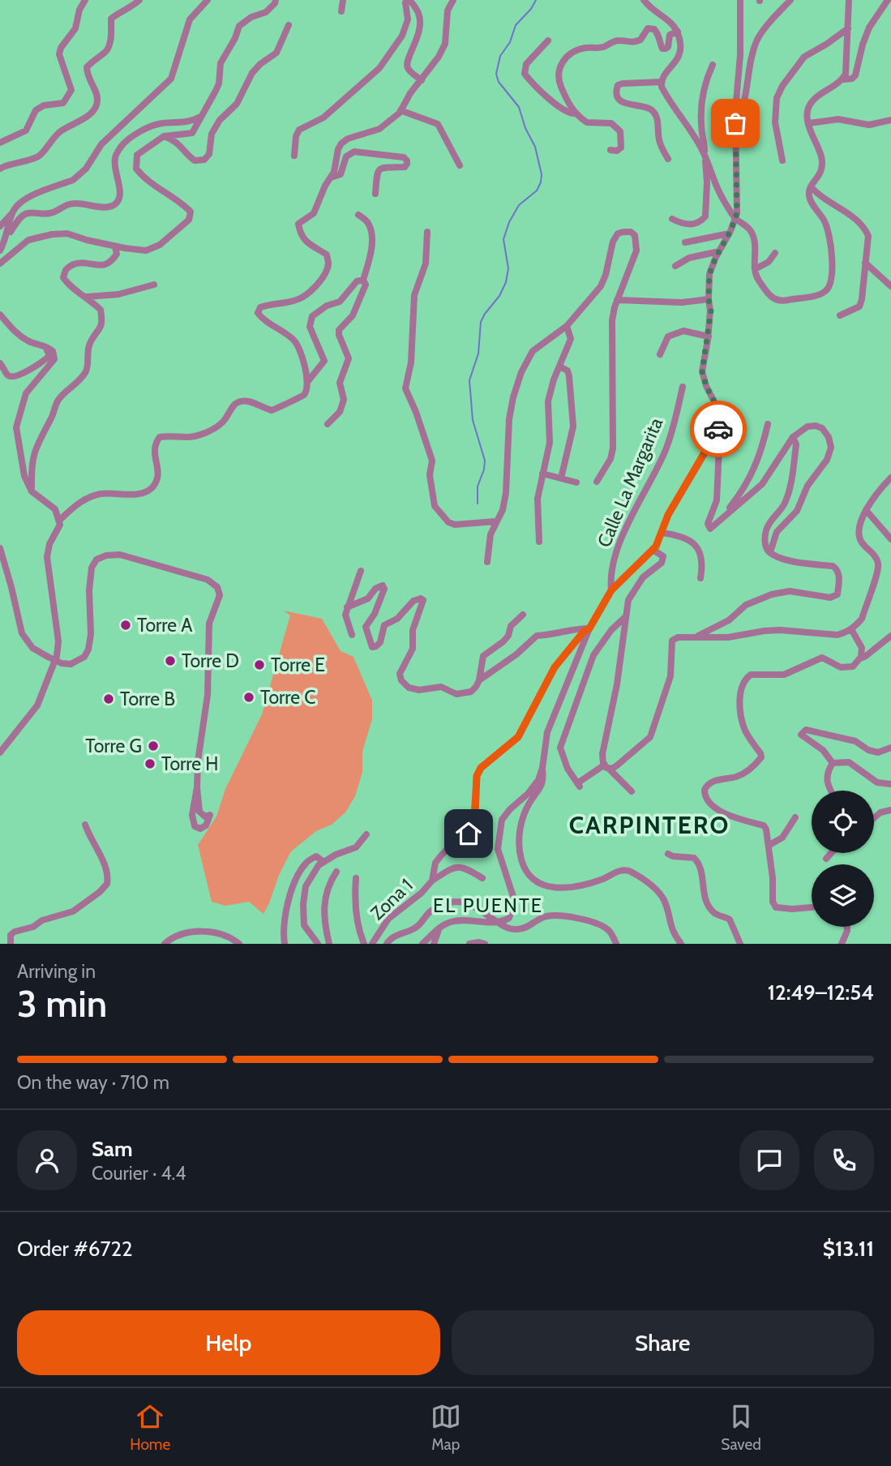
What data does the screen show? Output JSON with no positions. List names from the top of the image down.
{
  "streets": {
    "street": ["Calle La Margarita", "Zona 1"]
  },
  "districts": ["CARPINTERO", "EL PUENTE"],
  "places": [
    "Torre A",
    "Torre D",
    "Torre E",
    "Torre C",
    "Torre B",
    "Torre G",
    "Torre H"
  ],
  "page": {
    "heading": ["3 min", "Arriving in", "12:49–12:54"],
    "panel": [
      "Sam",
      "Courier · 4.4",
      "Order #6722",
      "$13.11"
    ],
    "bar": "On the way · 710 m",
    "buttons": ["Help", "Share"],
    "tabs": ["Home", "Map", "Saved"]
  }
}
